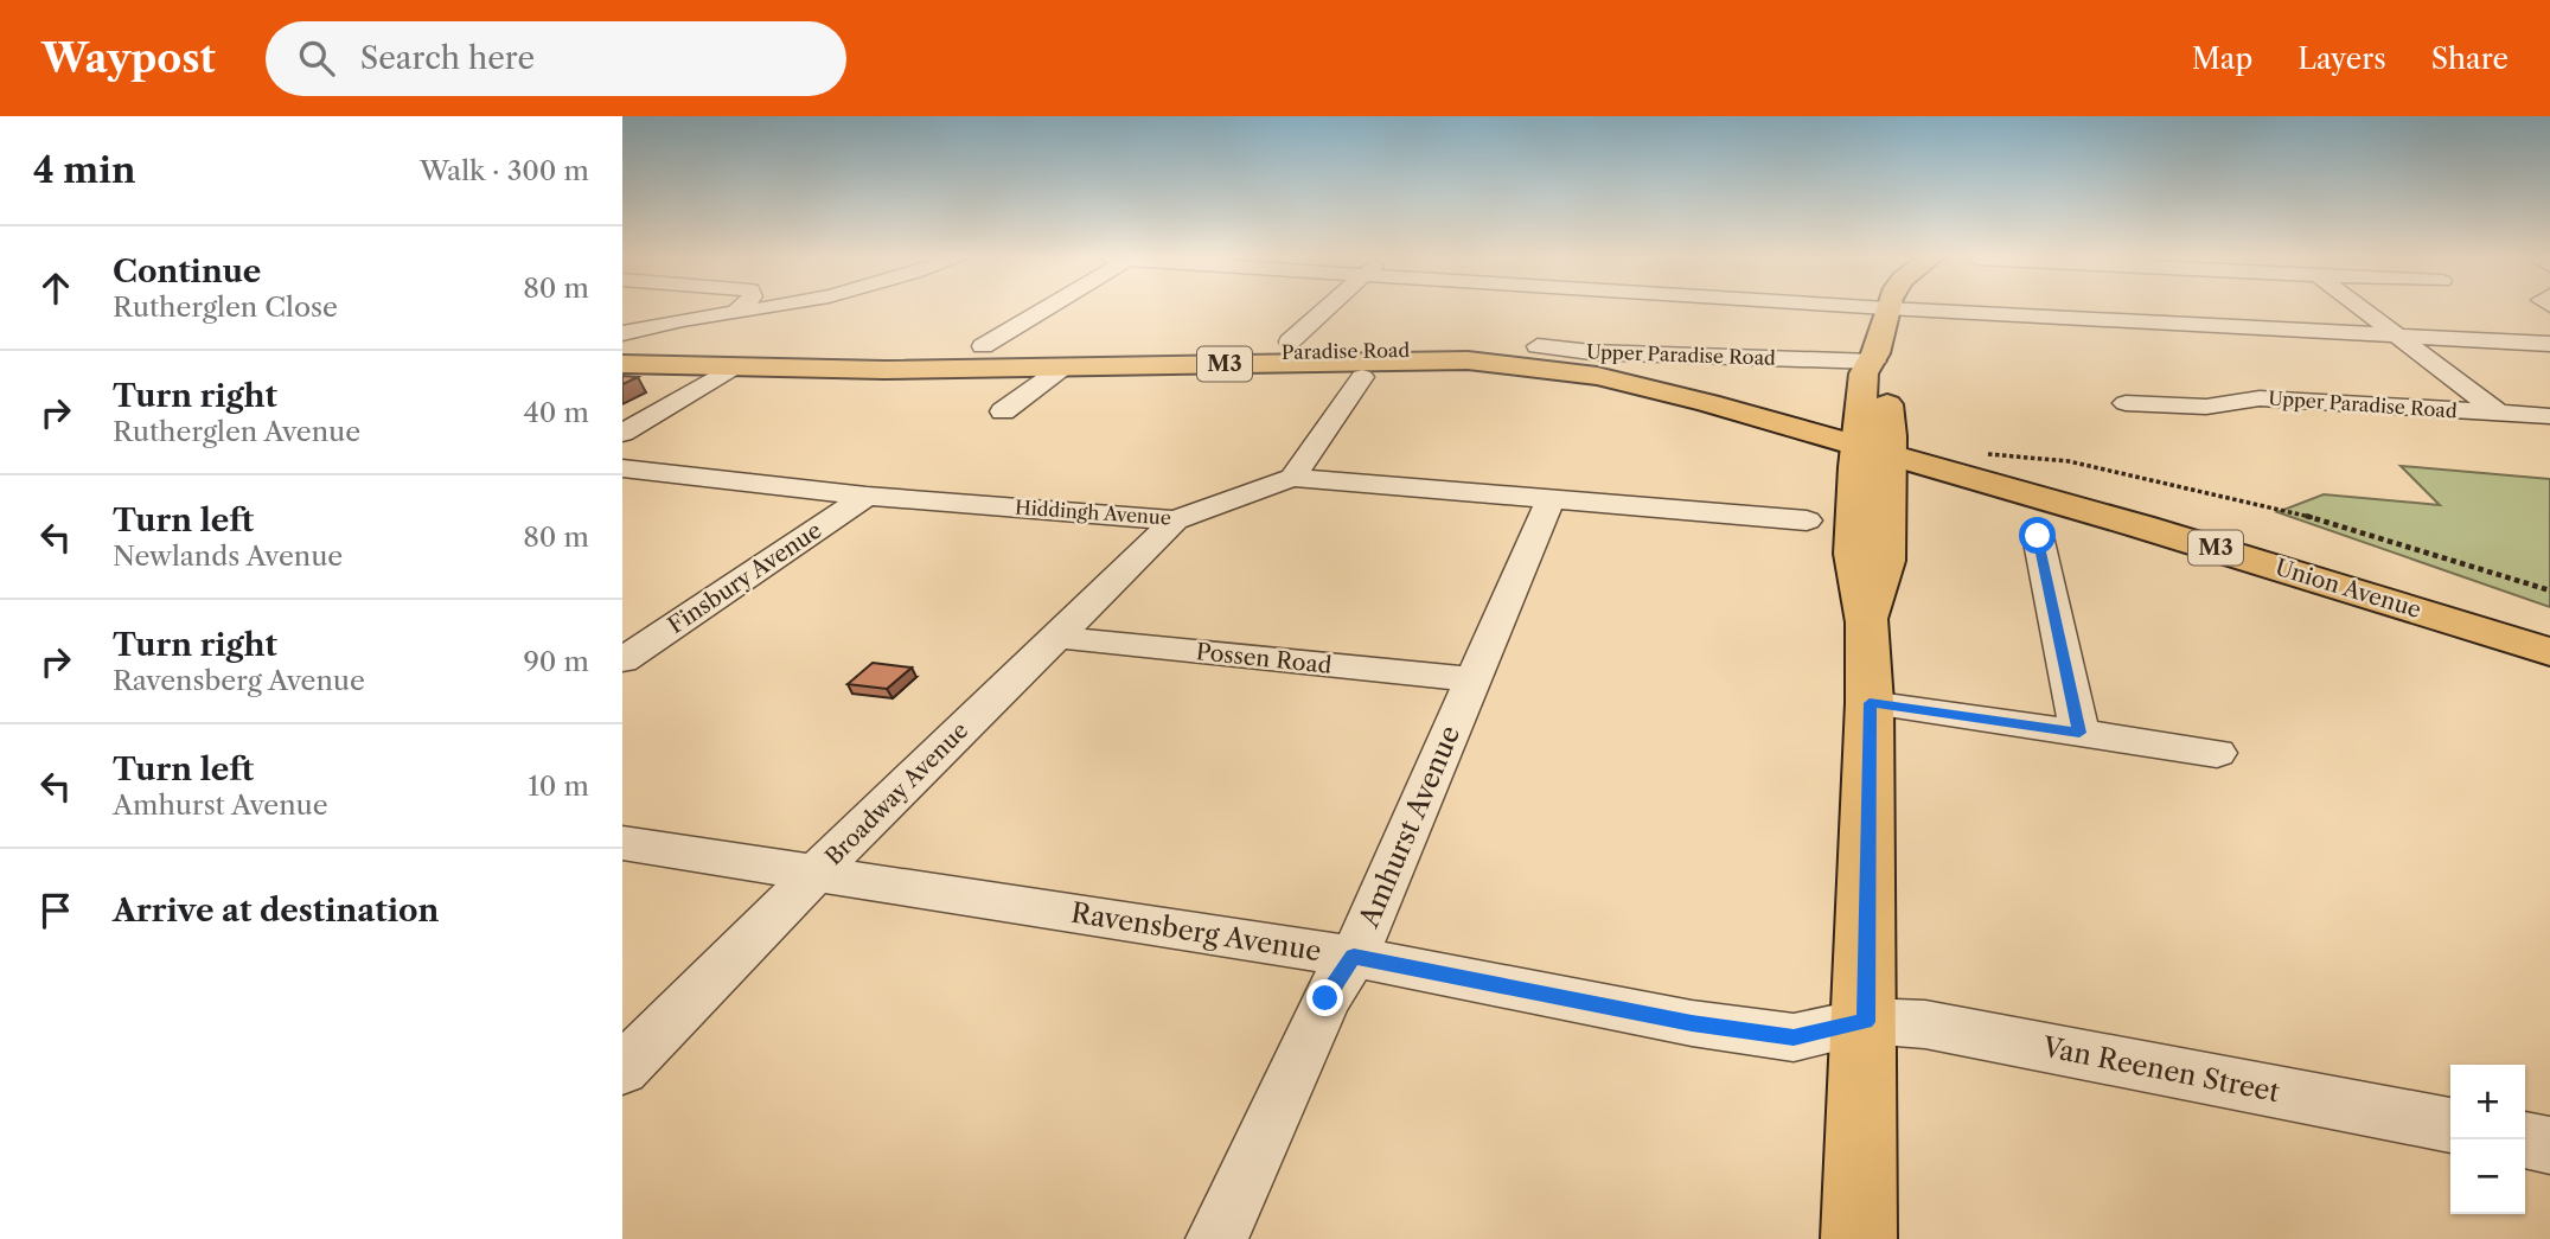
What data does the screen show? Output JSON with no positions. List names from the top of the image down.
{
  "streets": {
    "main road": ["Paradise Road", "M3", "Union Avenue"],
    "street": [
      "Upper Paradise Road",
      "Hiddingh Avenue",
      "Finsbury Avenue",
      "Possen Road",
      "Broadway Avenue",
      "Amhurst Avenue",
      "Ravensberg Avenue",
      "Van Reenen Street"
    ]
  },
  "crossings": [
    ["Paradise Road", "Union Avenue"],
    ["Hiddingh Avenue", "Finsbury Avenue"],
    ["Hiddingh Avenue", "Broadway Avenue"],
    ["Hiddingh Avenue", "Amhurst Avenue"],
    ["Possen Road", "Broadway Avenue"],
    ["Possen Road", "Amhurst Avenue"],
    ["Broadway Avenue", "Ravensberg Avenue"],
    ["Amhurst Avenue", "Ravensberg Avenue"],
    ["Ravensberg Avenue", "Van Reenen Street"]
  ],
  "page": {
    "header": "Waypost",
    "search": "Search here",
    "nav": ["Map", "Layers", "Share"],
    "heading": ["4 min", "Walk · 300 m"],
    "list": [
      ["Continue", "Rutherglen Close", "80 m"],
      ["Turn right", "Rutherglen Avenue", "40 m"],
      ["Turn left", "Newlands Avenue", "80 m"],
      ["Turn right", "Ravensberg Avenue", "90 m"],
      ["Turn left", "Amhurst Avenue", "10 m"],
      "Arrive at destination"
    ],
    "map_buttons": ["+", "−"]
  }
}
